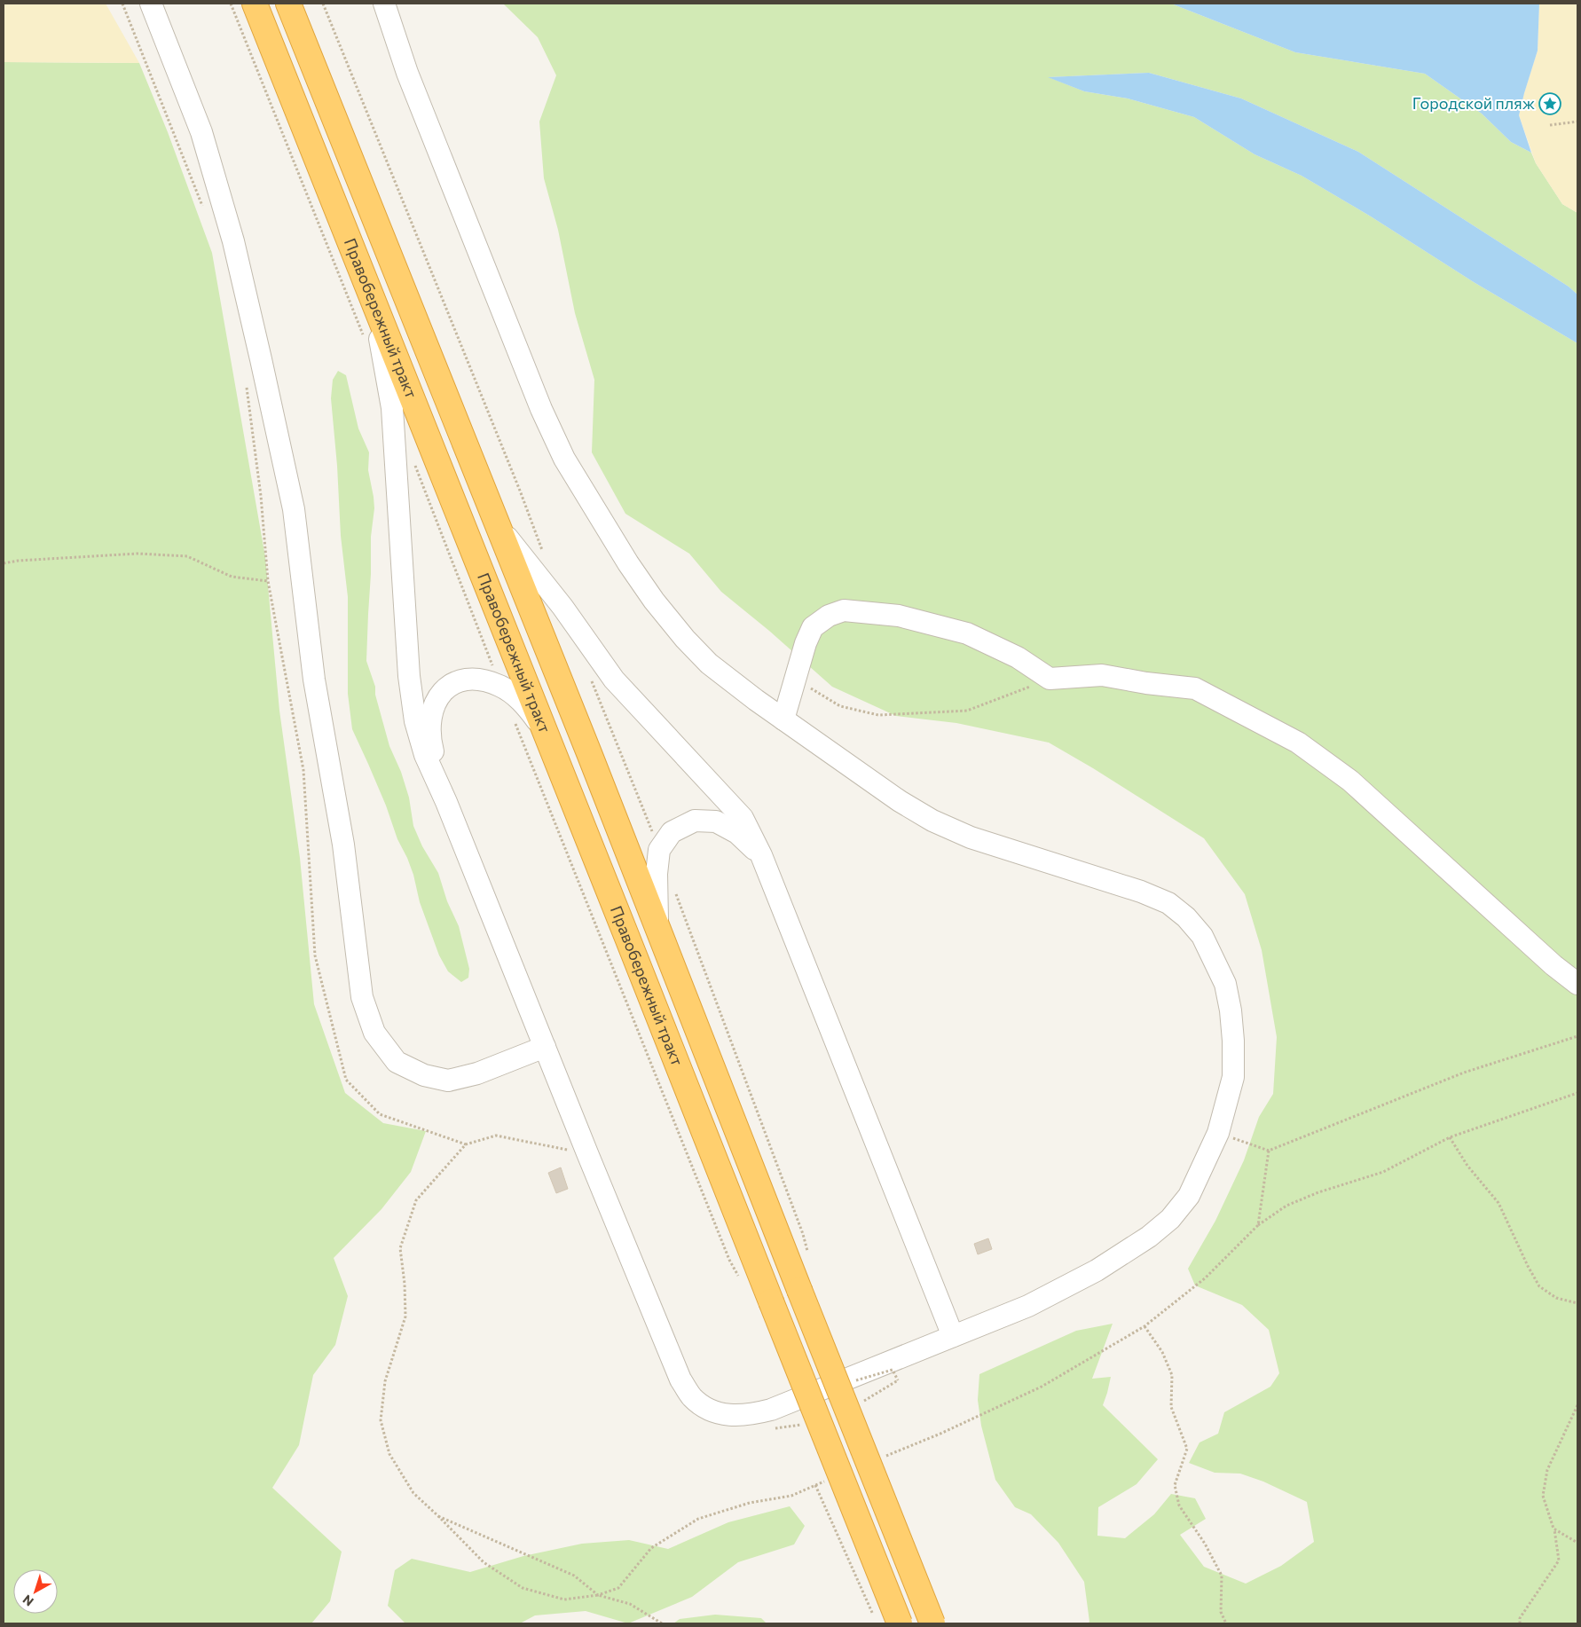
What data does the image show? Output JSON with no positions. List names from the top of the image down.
{
  "streets": {
    "highway": ["Правобережный тракт"]
  },
  "places": {
    "place": ["Городской пляж"]
  },
  "north": "bottom left"
}
